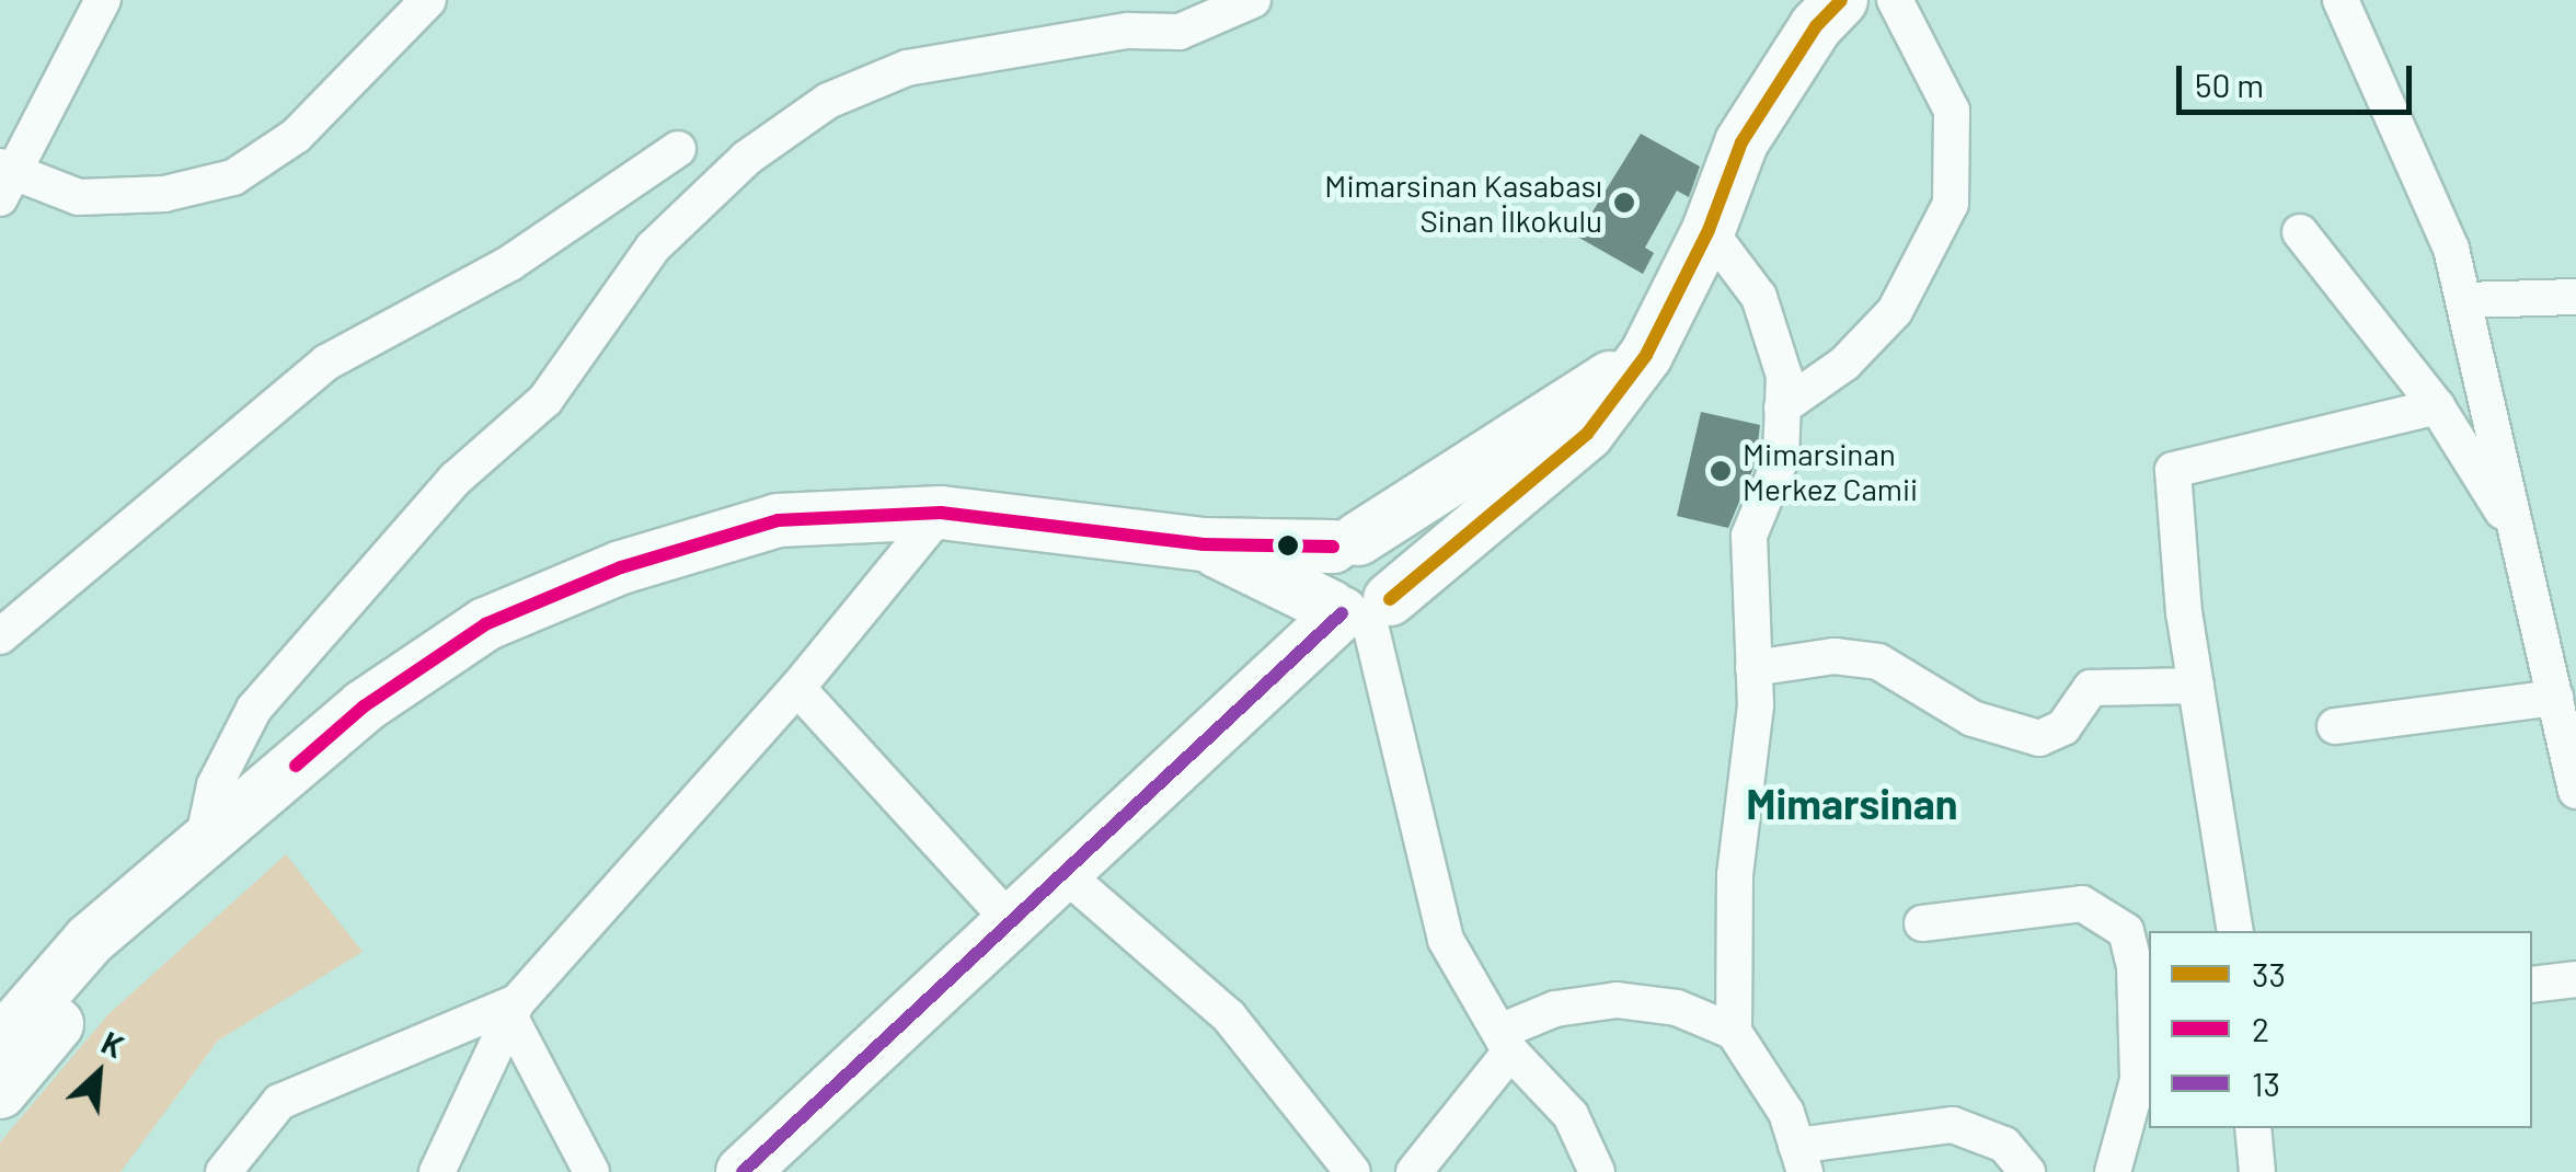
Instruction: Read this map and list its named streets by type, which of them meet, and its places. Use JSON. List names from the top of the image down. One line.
{"districts":["Mimarsinan"],"places":["Mimarsinan Kasabası Sinan İlkokulu","Mimarsinan Merkez Camii"],"lines":["transit line 33","transit line 2","transit line 13"],"legend":["33","2","13"],"scale_bar":"50 m","north":"top right"}
